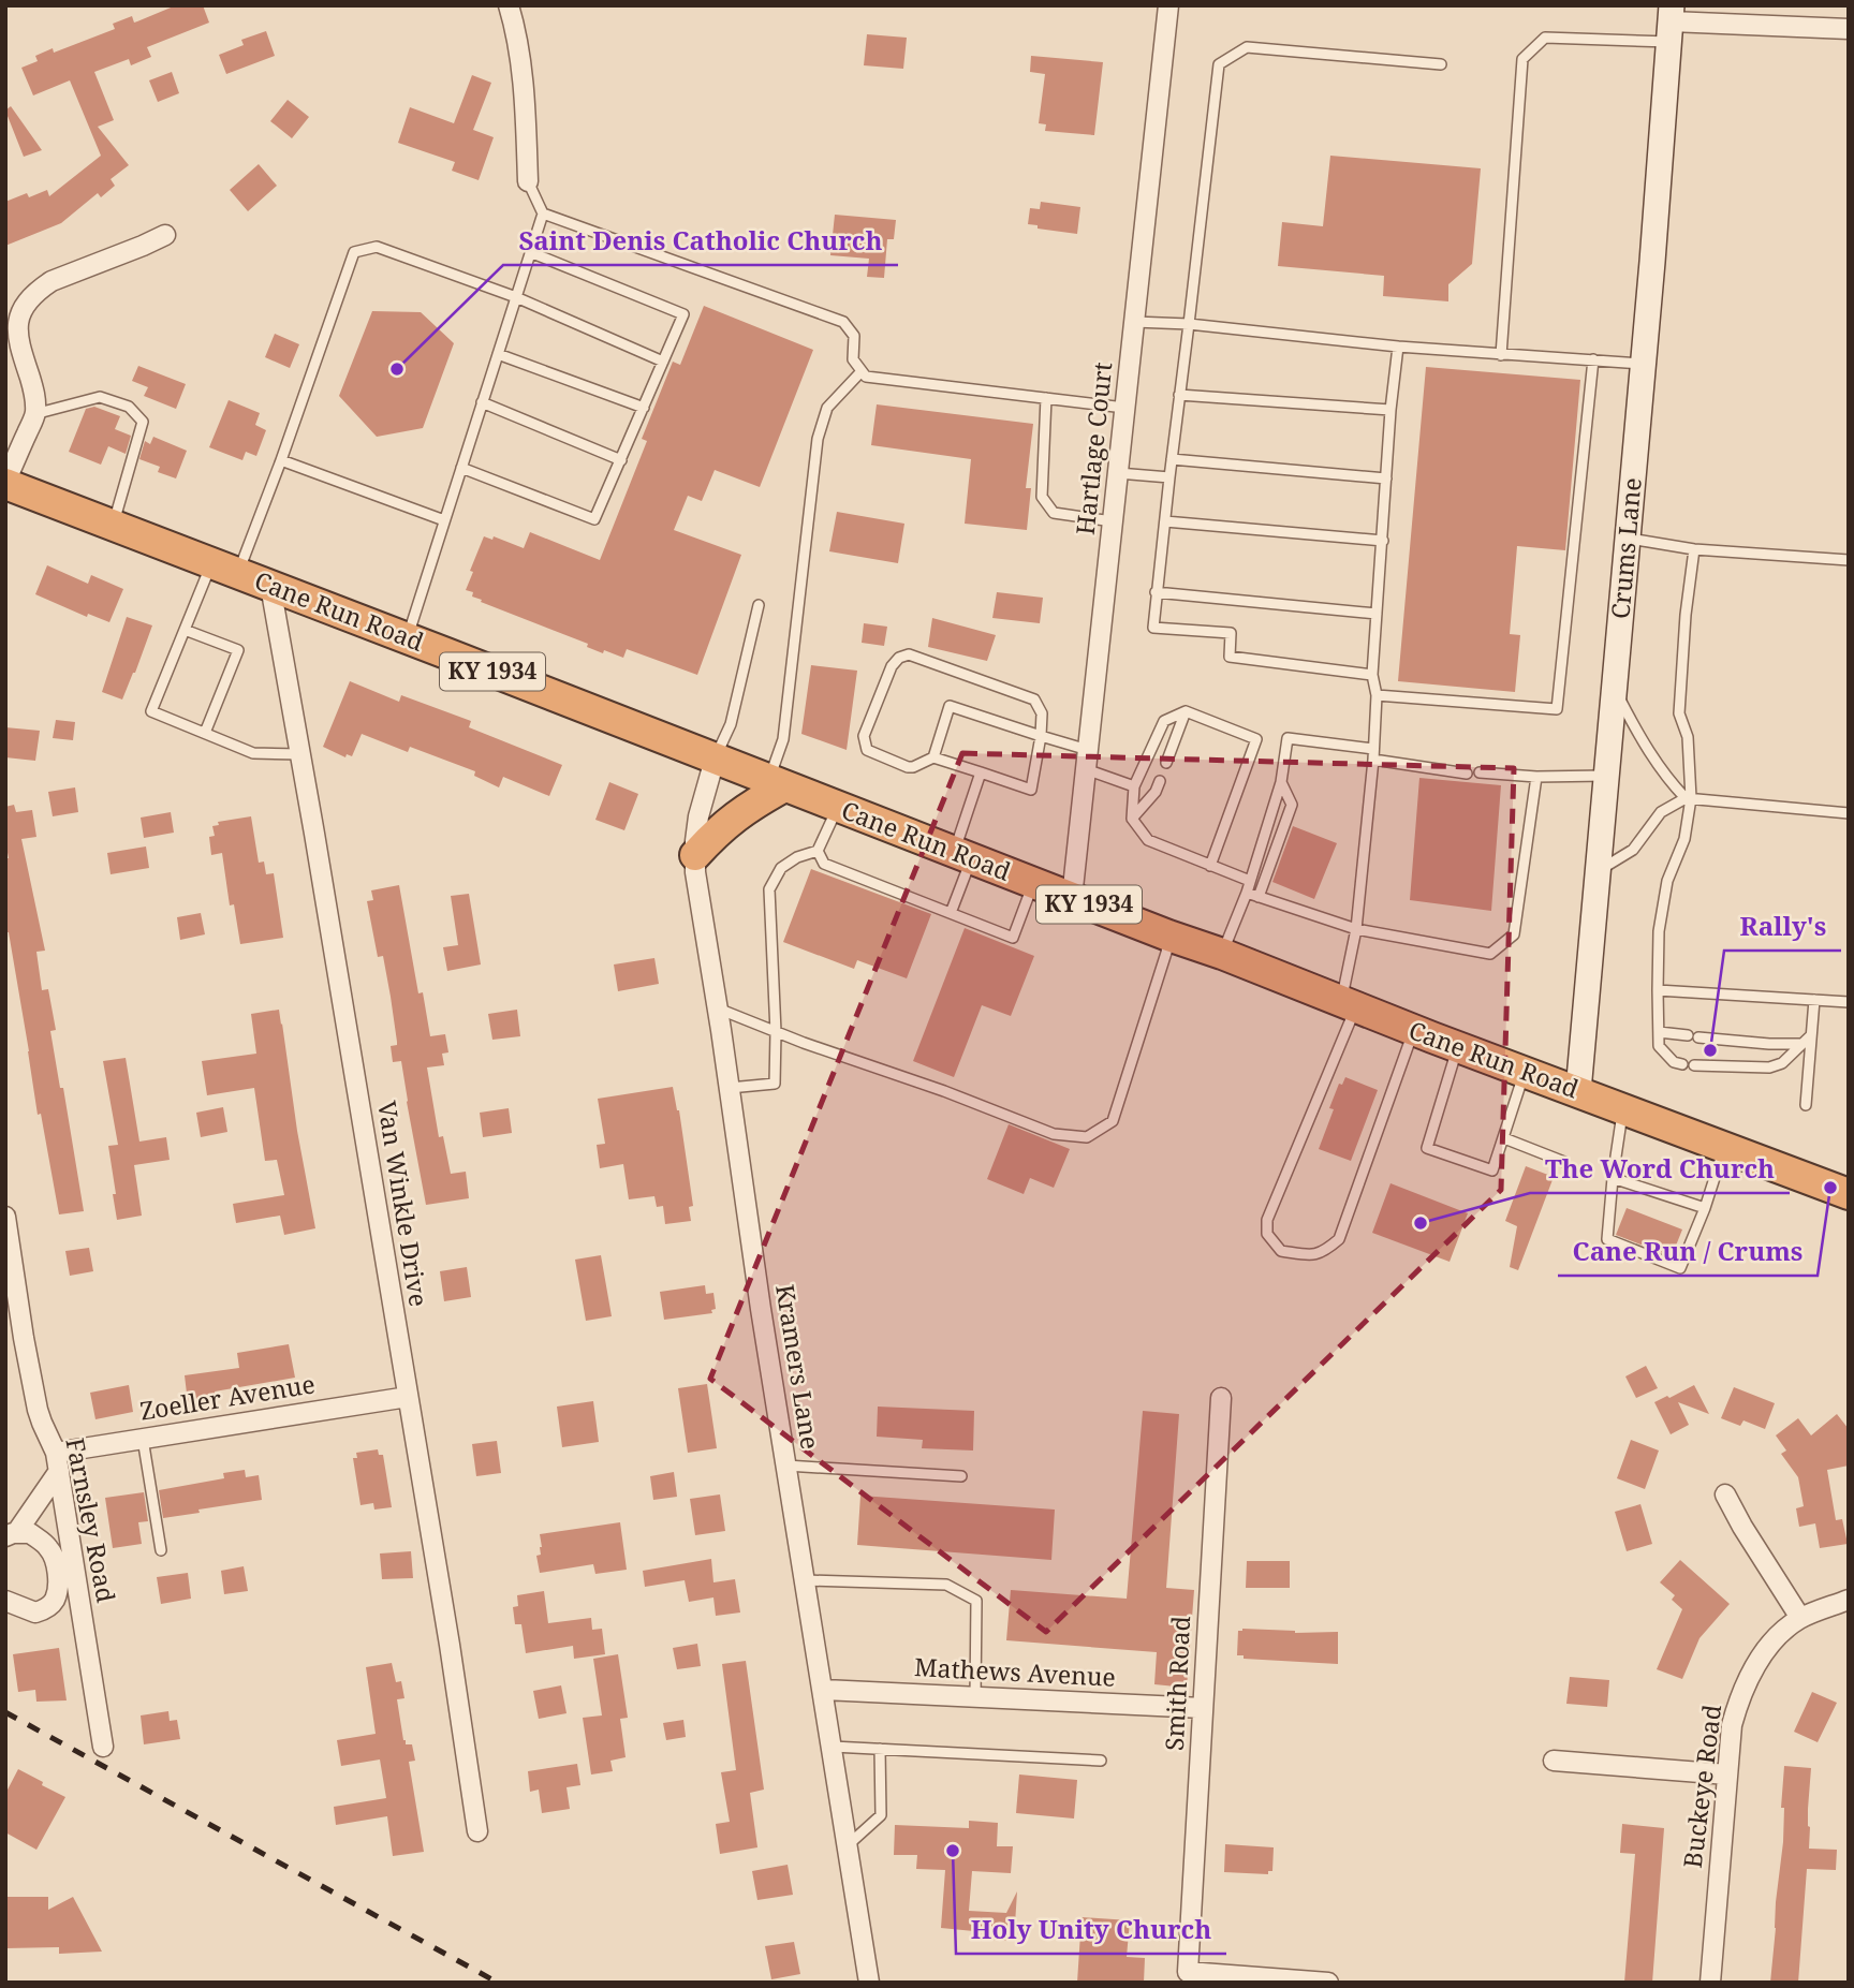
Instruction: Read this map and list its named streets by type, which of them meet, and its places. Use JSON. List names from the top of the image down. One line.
{"streets":{"highway":["Cane Run Road","KY 1934"],"main road":["Crums Lane"],"street":["Hartlage Court","Van Winkle Drive","Kramers Lane","Zoeller Avenue","Farnsley Road","Mathews Avenue","Smith Road","Buckeye Road"]},"crossings":[["Hartlage Court","Cane Run Road"],["Crums Lane","Cane Run Road"],["Cane Run Road","Van Winkle Drive"],["Cane Run Road","Kramers Lane"],["Van Winkle Drive","Zoeller Avenue"],["Kramers Lane","Mathews Avenue"],["Zoeller Avenue","Farnsley Road"],["Mathews Avenue","Smith Road"]],"places":["Saint Denis Catholic Church","Rally's","Cane Run / Crums","The Word Church","Holy Unity Church"]}
